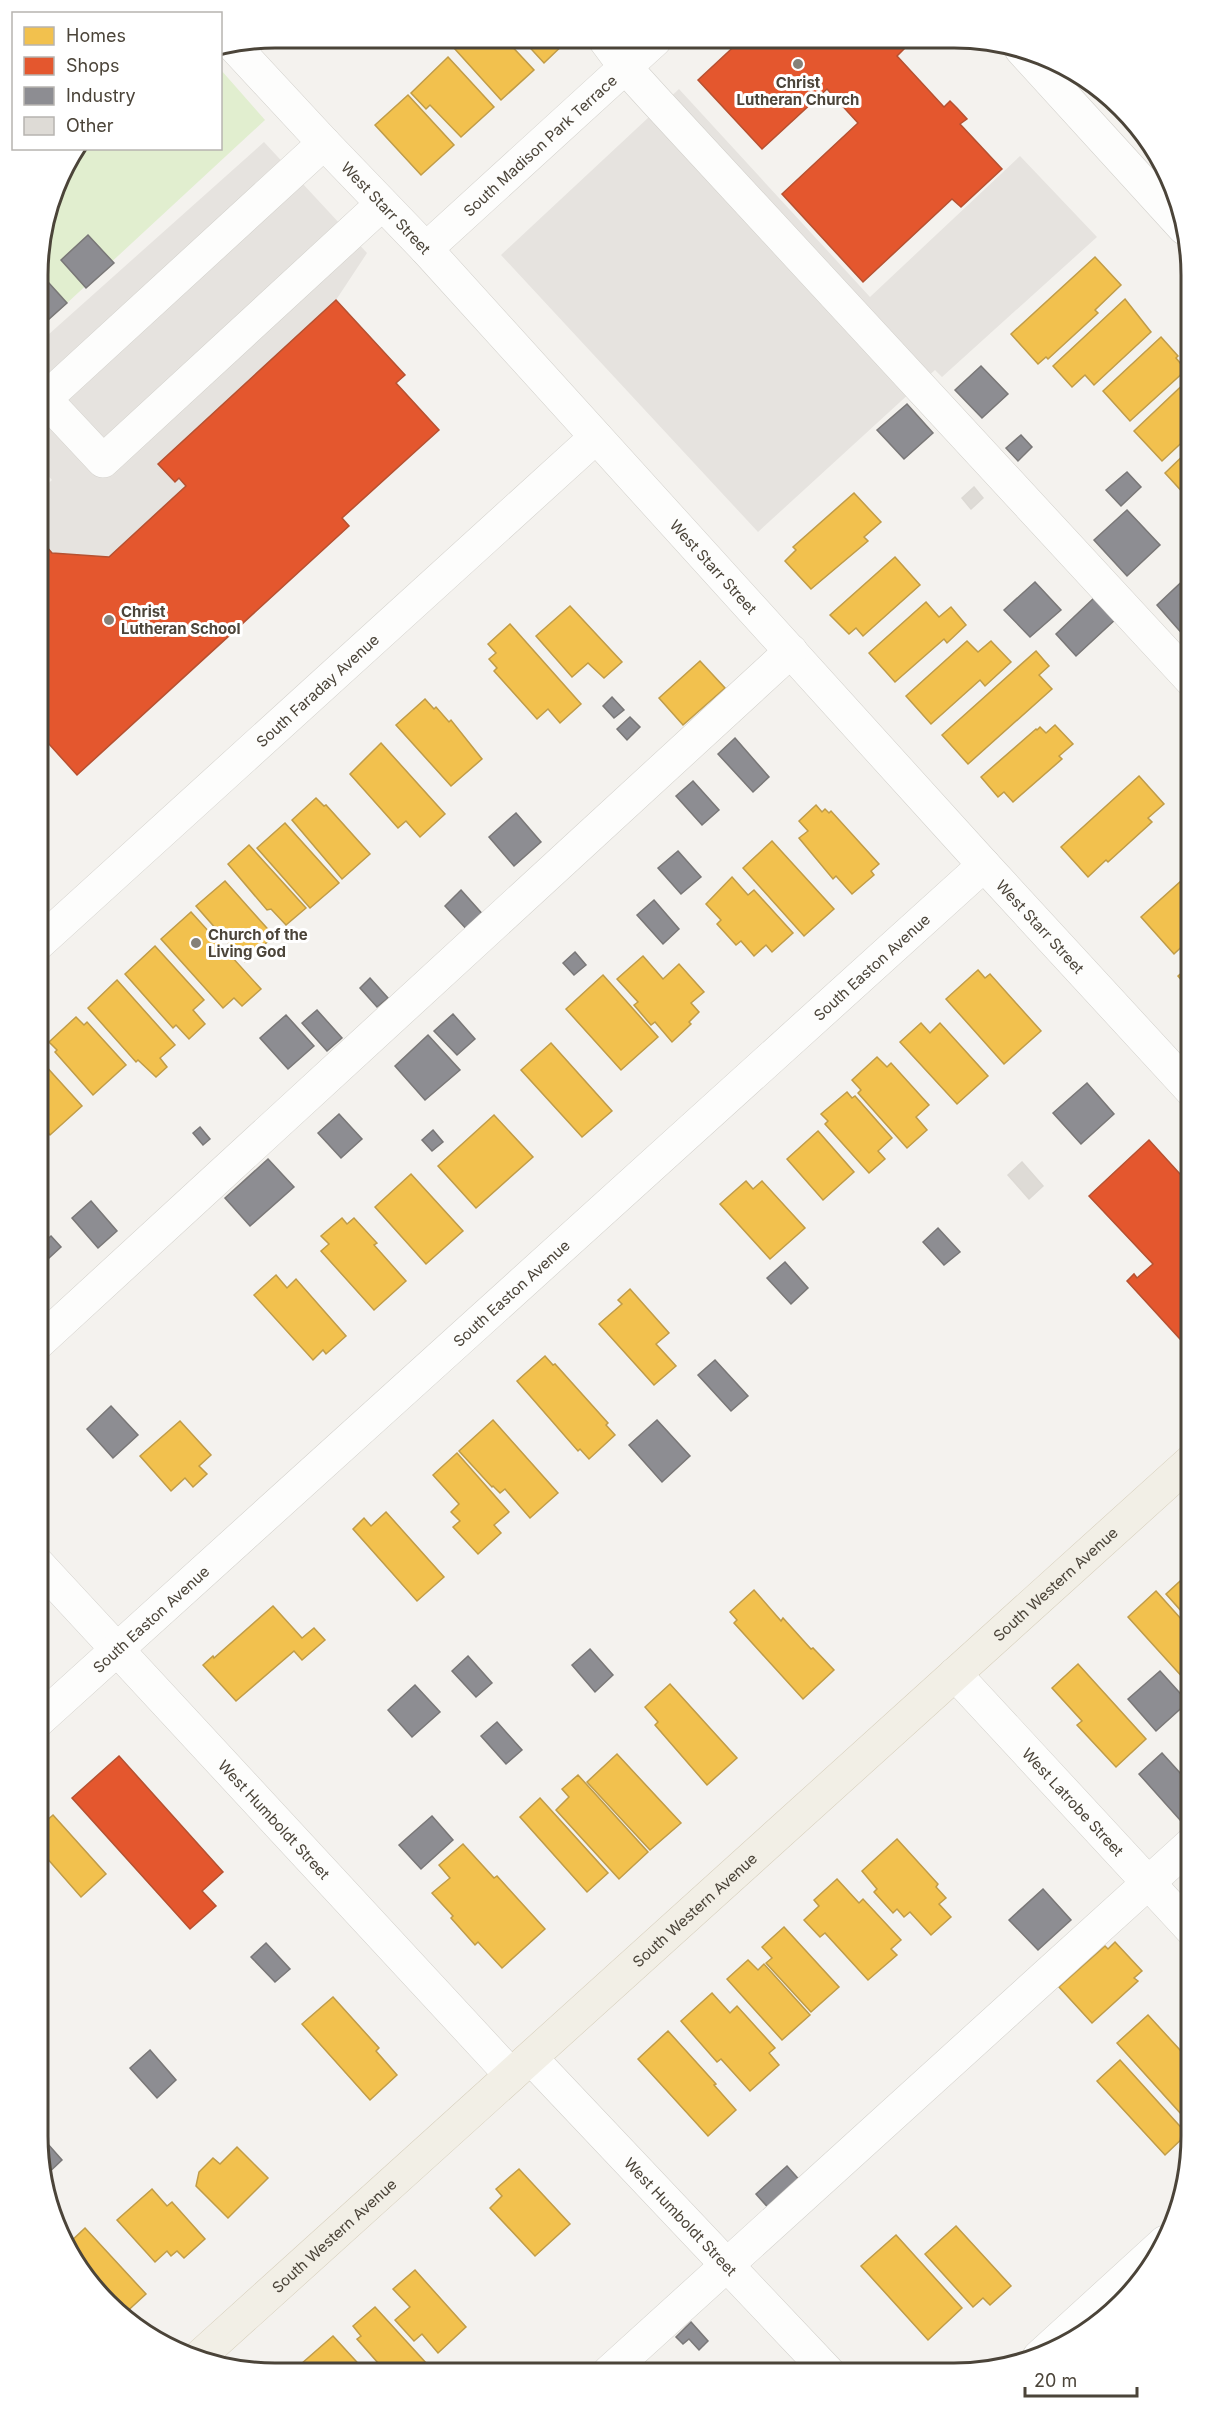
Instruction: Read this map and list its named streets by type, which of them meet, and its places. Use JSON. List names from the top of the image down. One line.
{"streets":{"main road":["South Western Avenue"],"street":["South Madison Park Terrace","West Starr Street","South Faraday Avenue","South Easton Avenue","West Latrobe Street","West Humboldt Street"]},"crossings":[["South Madison Park Terrace","West Starr Street"],["West Starr Street","South Faraday Avenue"],["West Starr Street","South Easton Avenue"],["South Easton Avenue","West Humboldt Street"],["South Western Avenue","West Latrobe Street"],["South Western Avenue","West Humboldt Street"]],"places":["Christ Lutheran Church","Christ Lutheran School","Church of the Living God"],"legend":["Homes","Shops","Industry","Other"],"scale_bar":"20 m"}
